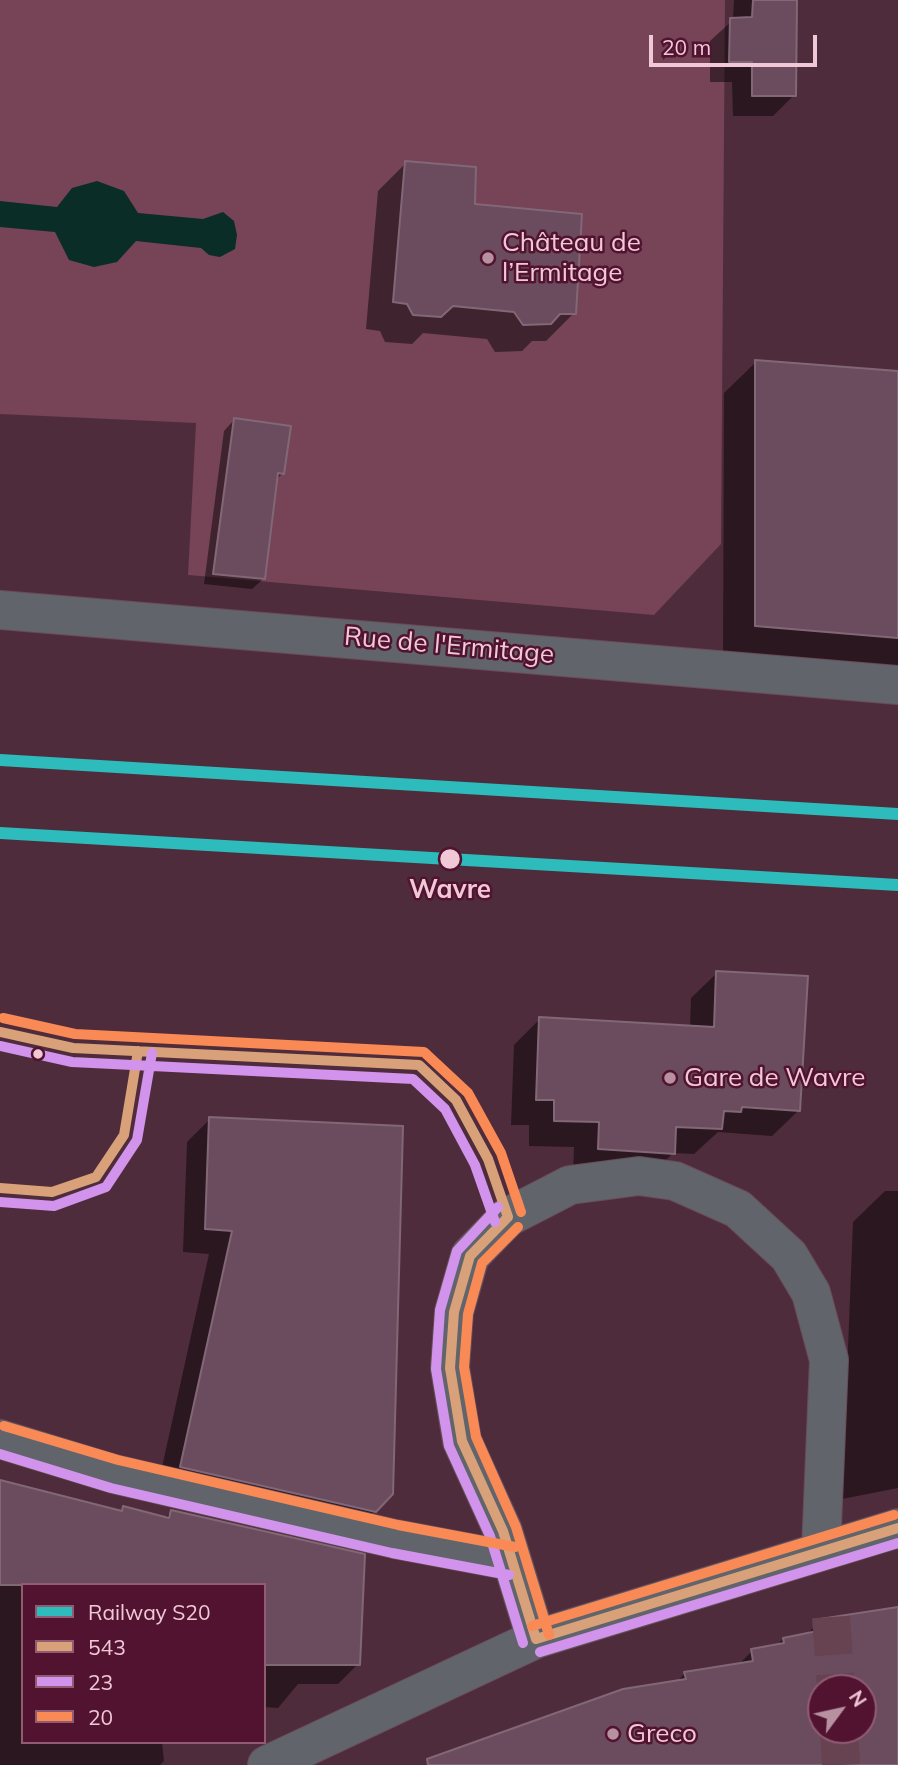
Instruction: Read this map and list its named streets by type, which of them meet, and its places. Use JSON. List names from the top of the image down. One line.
{"streets":{"street":["Rue de l'Ermitage"]},"places":["Château de l’Ermitage","Wavre","Gare de Wavre","Greco"],"lines":["rail line S20","transit line 20","transit line 543","transit line 23"],"legend":["Railway S20","543","23","20"],"scale_bar":"20 m","north":"top right"}
